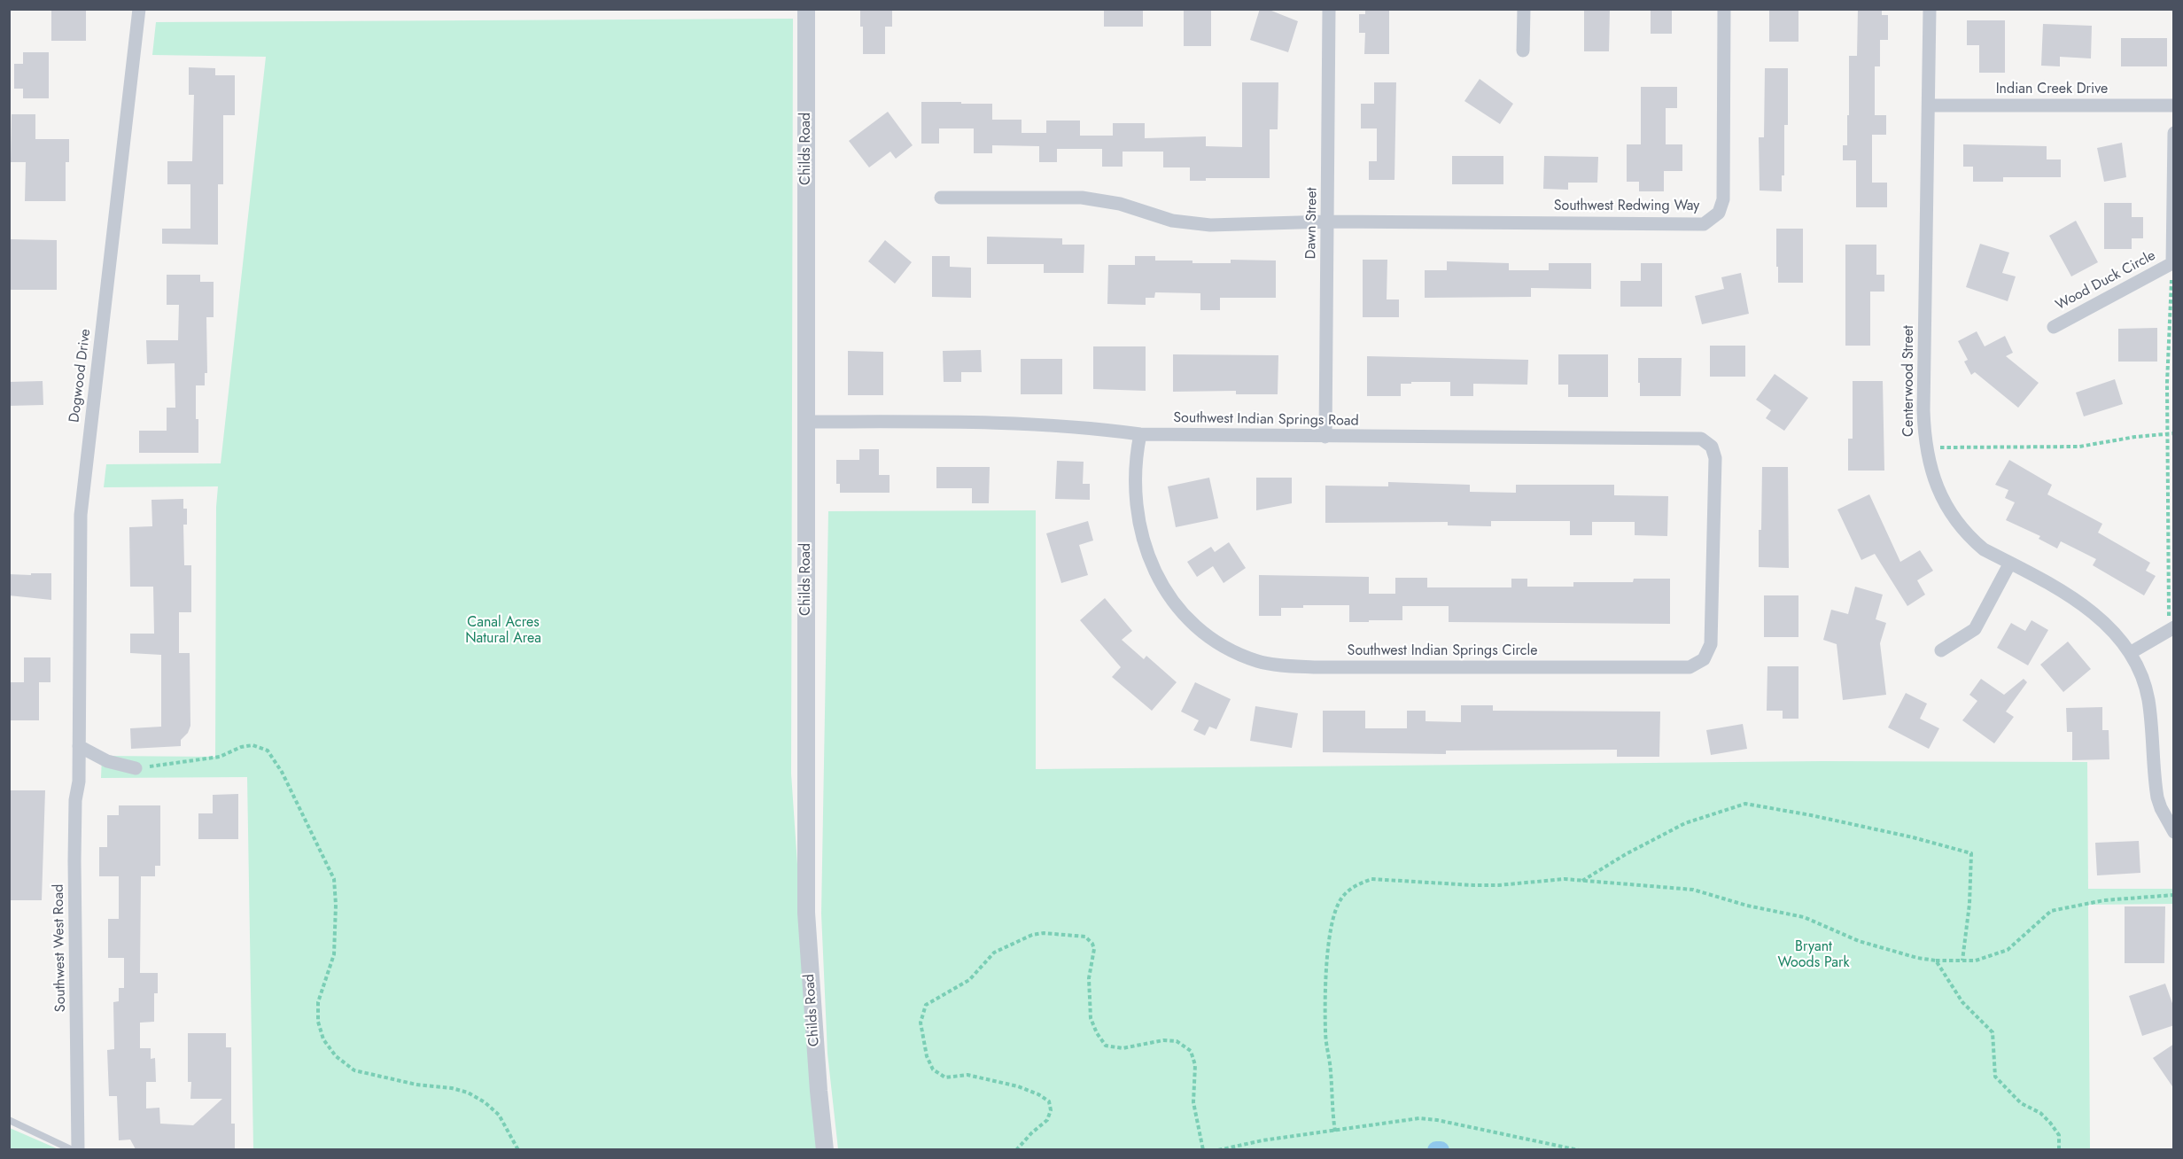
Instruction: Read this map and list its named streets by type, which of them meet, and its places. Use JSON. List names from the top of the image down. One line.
{"streets":{"street":["Indian Creek Drive","Childs Road","Southwest Redwing Way","Dawn Street","Wood Duck Circle","Dogwood Drive","Centerwood Street","Southwest Indian Springs Road","Southwest Indian Springs Circle","Southwest West Road"]},"crossings":[["Indian Creek Drive","Centerwood Street"],["Childs Road","Southwest Indian Springs Road"],["Southwest Redwing Way","Dawn Street"],["Dawn Street","Southwest Indian Springs Road"],["Dogwood Drive","Southwest West Road"],["Southwest Indian Springs Road","Southwest Indian Springs Circle"]],"parks":["Canal Acres Natural Area","Bryant Woods Park"]}
